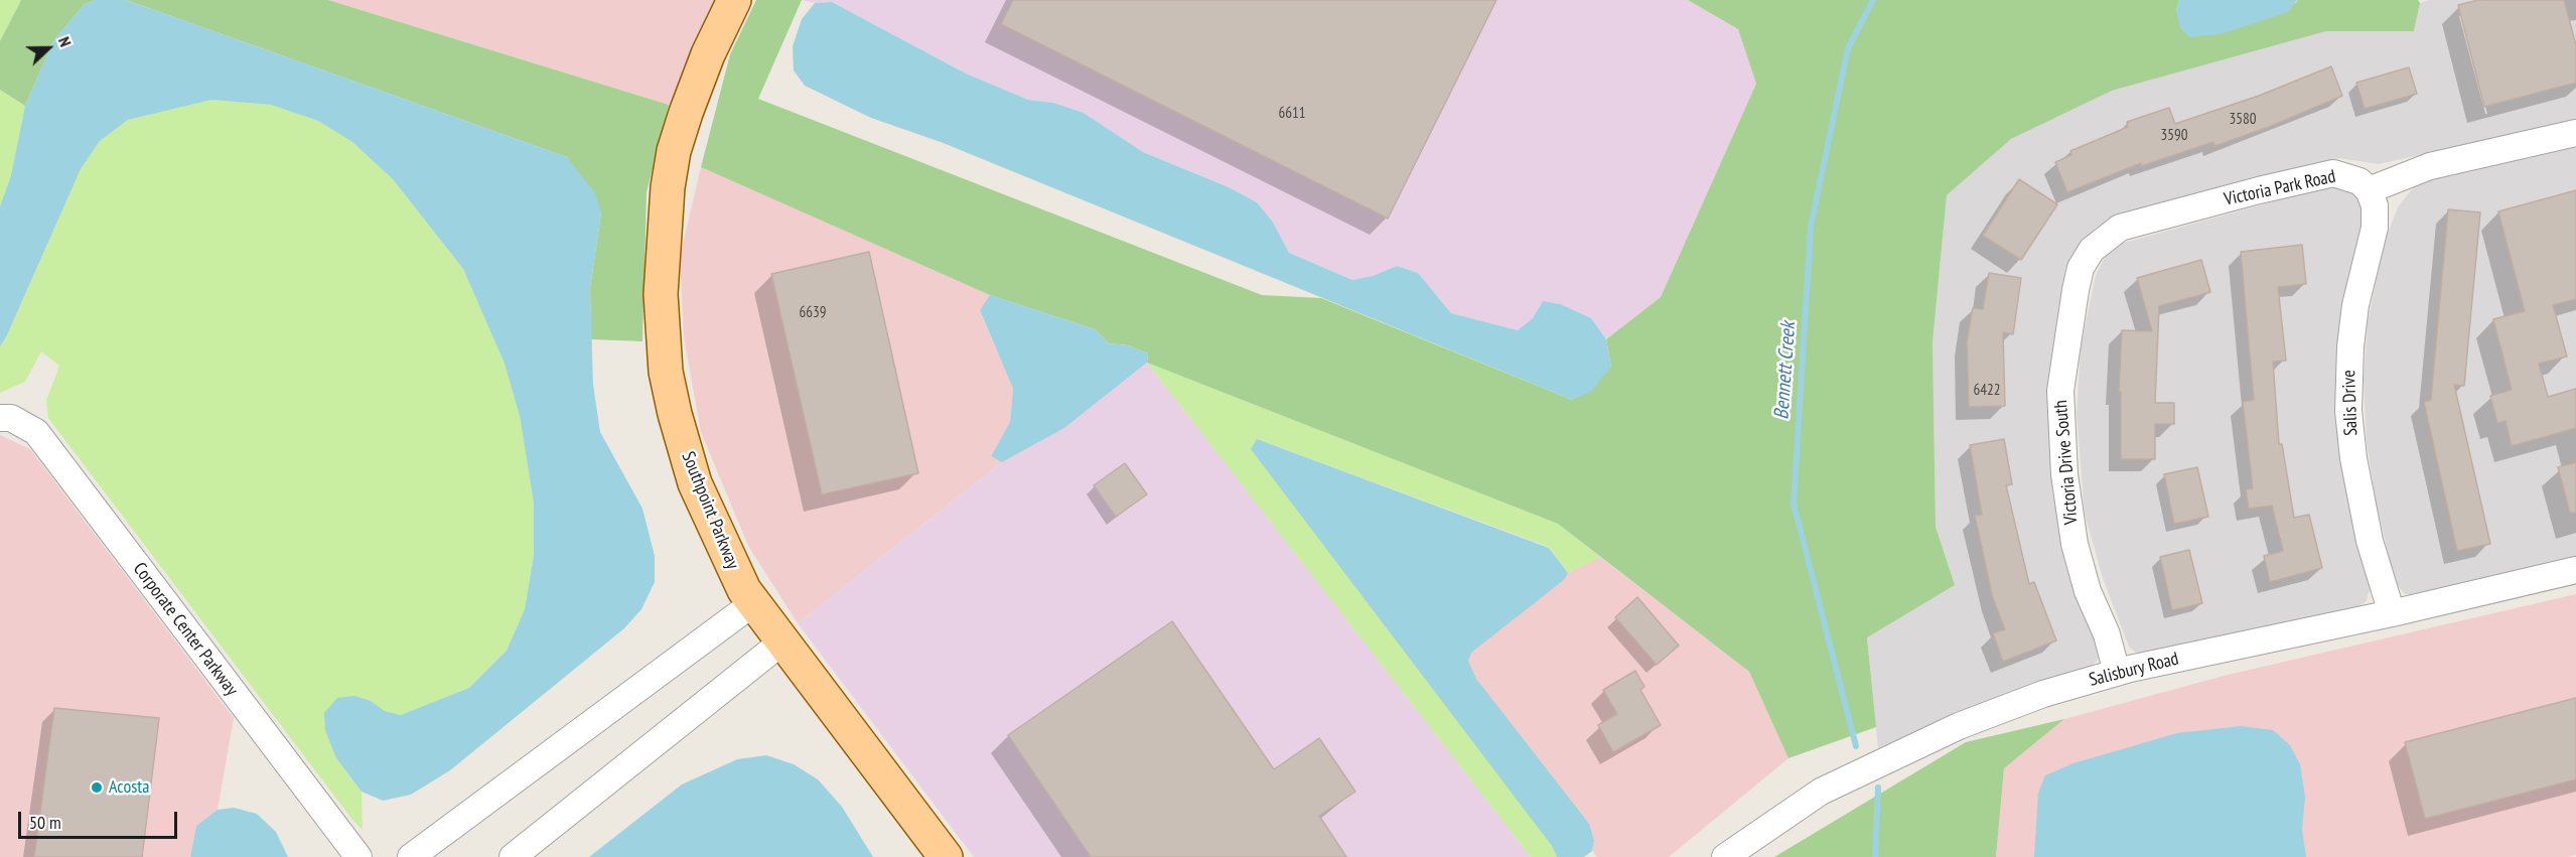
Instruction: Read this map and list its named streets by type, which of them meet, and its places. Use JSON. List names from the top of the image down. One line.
{"streets":{"main road":["Southpoint Parkway"],"street":["Victoria Park Road","Salis Drive","Victoria Drive South","Corporate Center Parkway","Salisbury Road"]},"crossings":[["Victoria Park Road","Salis Drive"],["Victoria Park Road","Victoria Drive South"],["Salis Drive","Salisbury Road"],["Victoria Drive South","Salisbury Road"]],"water":["Bennett Creek"],"places":["Acosta"],"house_numbers":["6611","3580","3590","6639","6422"],"scale_bar":"50 m","north":"right"}
